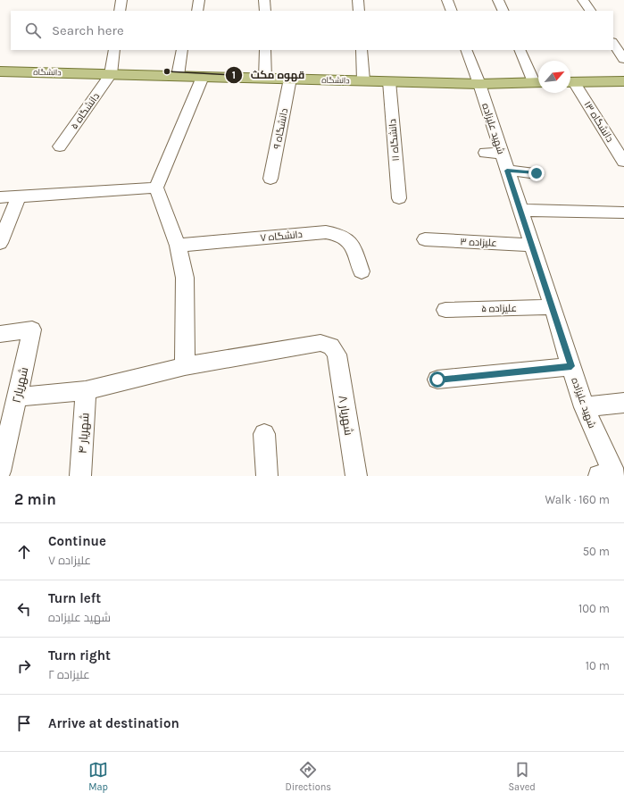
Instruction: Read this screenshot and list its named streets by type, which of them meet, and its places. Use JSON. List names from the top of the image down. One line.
{"streets":{"main road":["دانشگاه"],"street":["دانشگاه ۵","دانشگاه ۱۳","دانشگاه ۹","شهید علیزاده","دانشگاه ۱۱","دانشگاه ۷","علیزاده ۳","علیزاده ۵","شهریار۲","شهریار ۸","شهریار ۴"]},"crossings":[["دانشگاه","دانشگاه ۵"],["دانشگاه","دانشگاه ۹"],["دانشگاه","شهید علیزاده"],["دانشگاه","دانشگاه ۱۱"],["شهید علیزاده","علیزاده ۳"],["شهید علیزاده","علیزاده ۵"]],"places":["قهوه مکث"],"north":"top right","page":{"search":"Search here","heading":["2 min","Walk · 160 m"],"list":[["Continue","علیزاده ۷","50 m"],["Turn left","شهید علیزاده","100 m"],["Turn right","علیزاده ۲","10 m"],"Arrive at destination"],"nav":["Map","Directions","Saved"]}}
